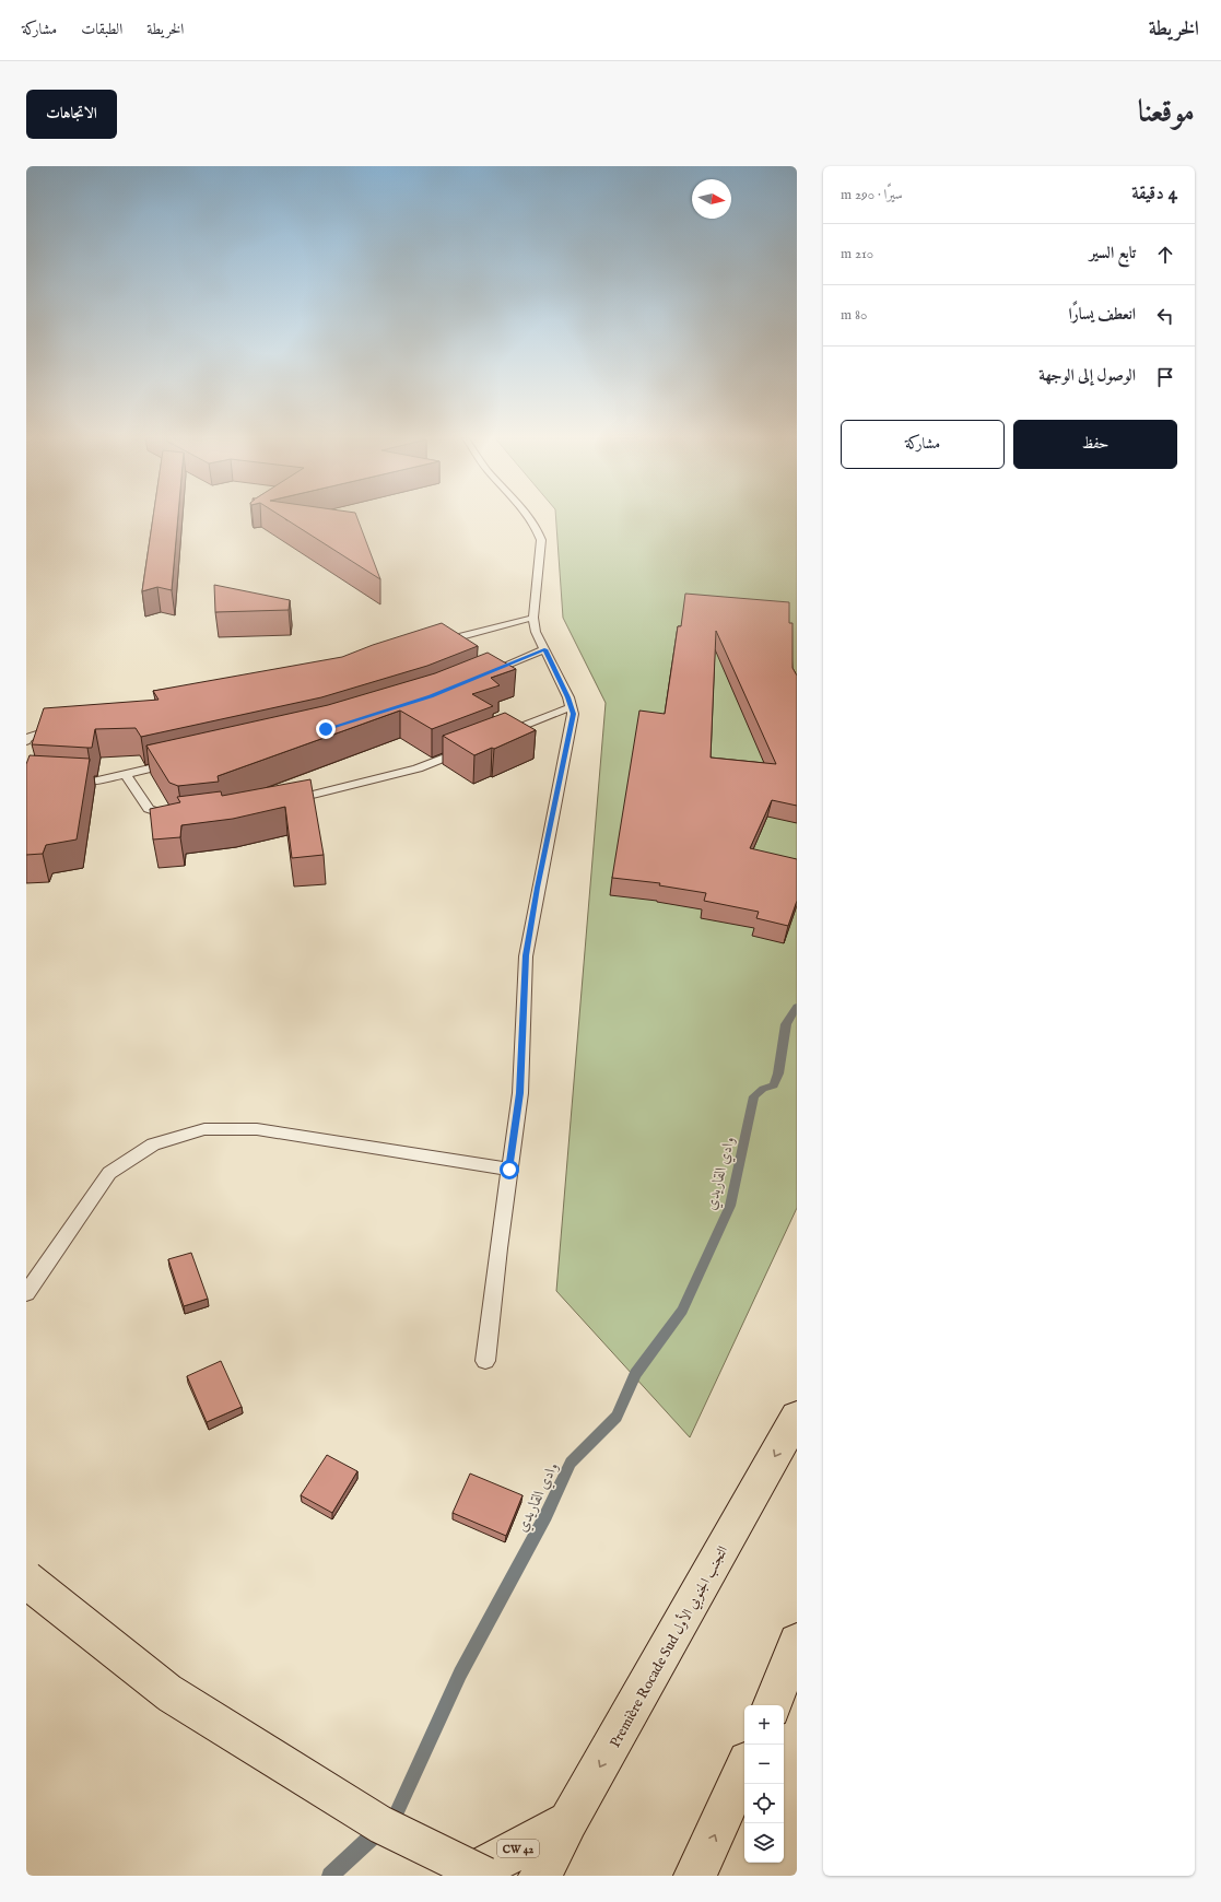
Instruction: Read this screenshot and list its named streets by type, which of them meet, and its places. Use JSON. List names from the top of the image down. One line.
{"streets":{"highway":["Première Rocade Sud التجنب الجنوبي الأول","CW 42"]},"crossings":[["Première Rocade Sud التجنب الجنوبي الأول","CW 42"]],"water":["وادي القاريدي"],"north":"right","page":{"header":"الخريطة","nav":["الخريطة","الطبقات","مشاركة"],"title":"موقعنا","buttons":["الاتجاهات",["حفظ","مشاركة"]],"heading":["4 دقيقة","سيرًا · 290 m"],"list":[["تابع السير","210 m"],["انعطف يسارًا","80 m"],"الوصول إلى الوجهة"],"map_buttons":["+","−"]}}
